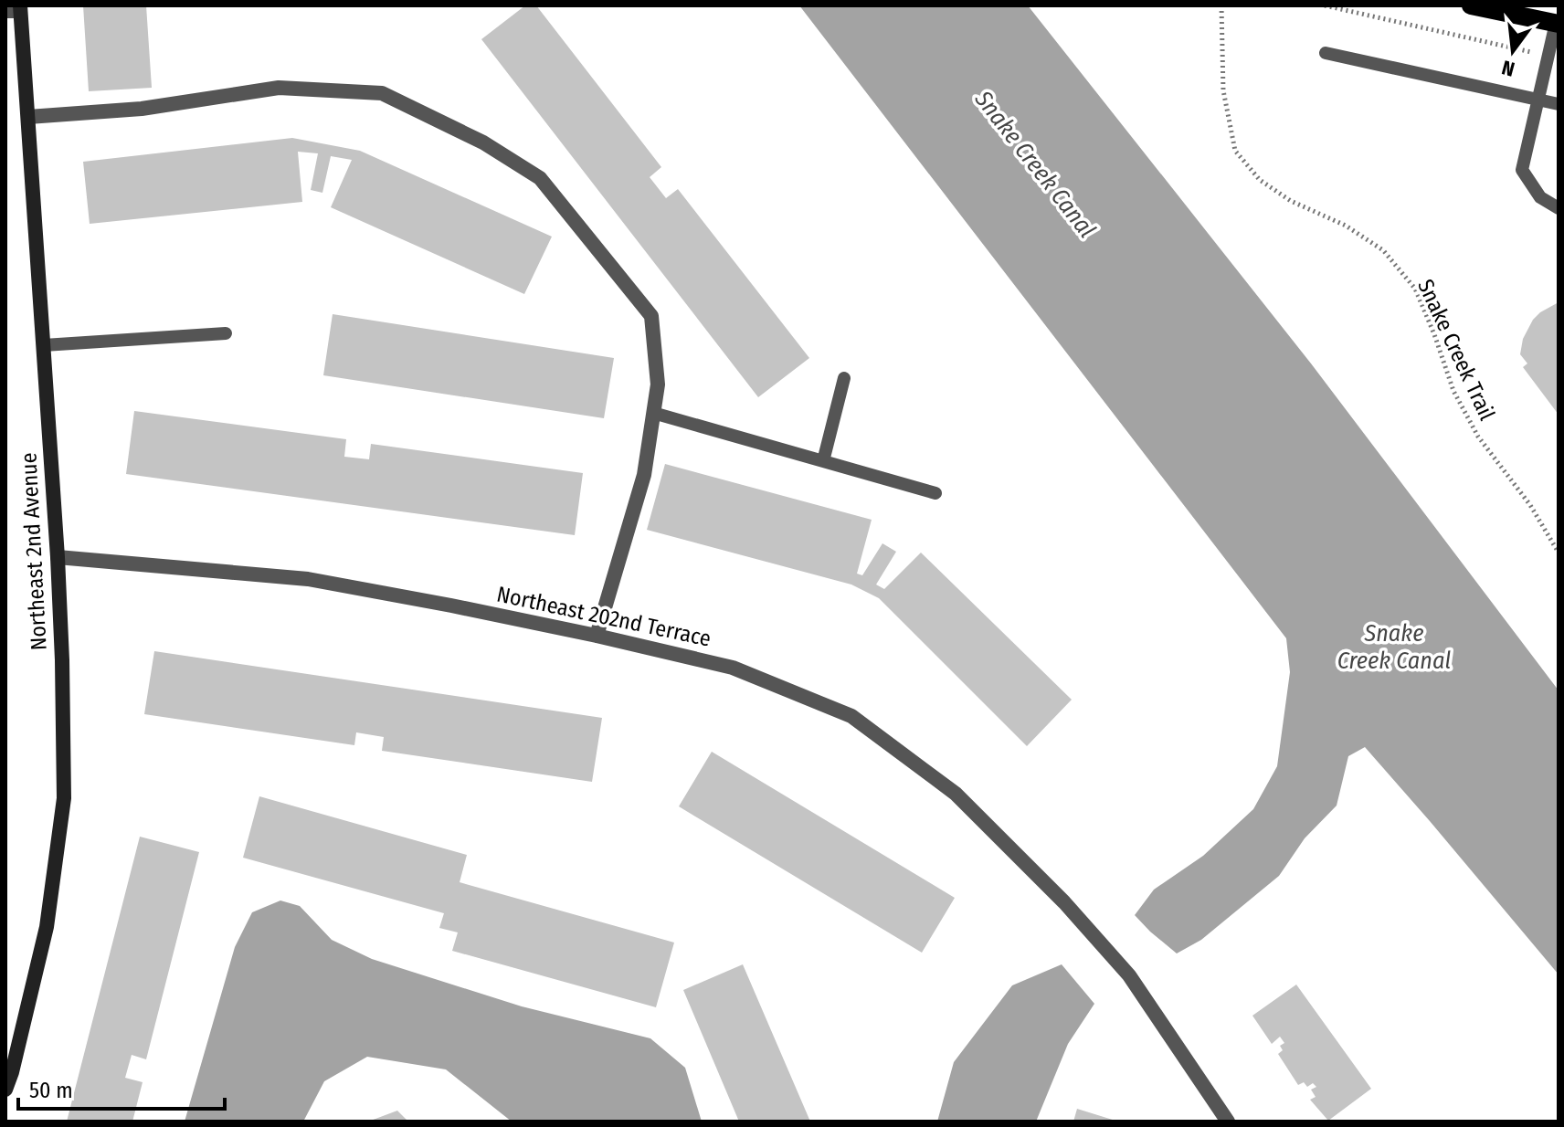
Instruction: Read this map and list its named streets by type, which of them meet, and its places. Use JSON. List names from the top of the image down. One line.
{"streets":{"street":["Northeast 2nd Avenue","Northeast 202nd Terrace"],"path":["Snake Creek Trail"]},"crossings":[["Northeast 2nd Avenue","Northeast 202nd Terrace"]],"water":["Snake Creek Canal"],"scale_bar":"50 m","north":"bottom"}
